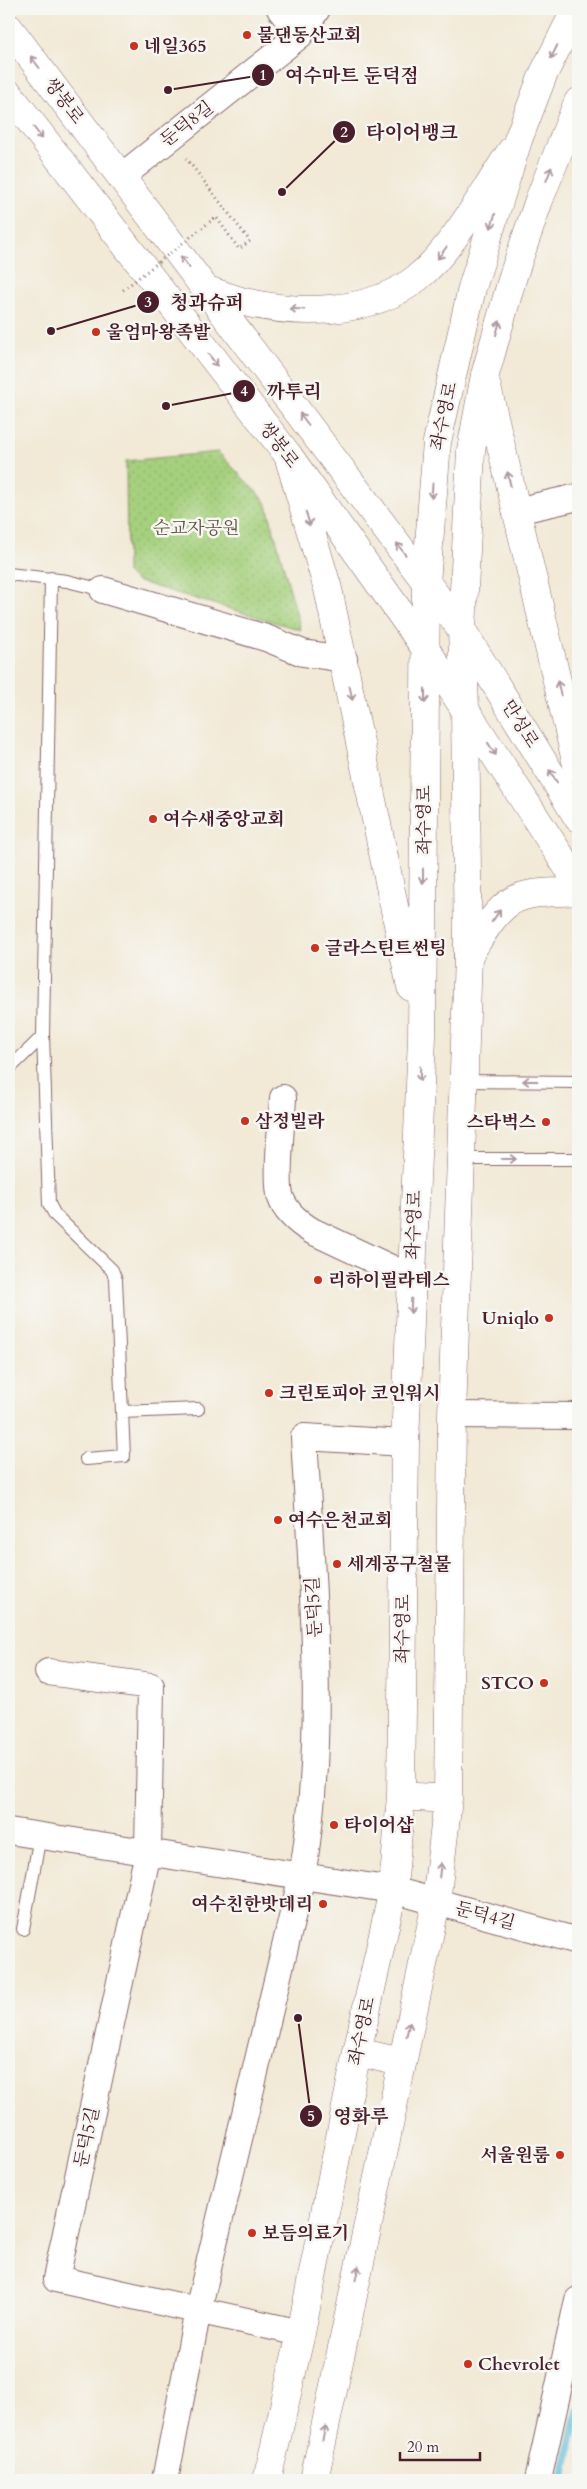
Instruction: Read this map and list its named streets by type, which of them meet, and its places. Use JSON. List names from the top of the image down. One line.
{"streets":{"main road":["쌍봉로","좌수영로","만성로"],"street":["둔덕8길","둔덕5길","둔덕4길"]},"crossings":[["쌍봉로","둔덕8길"],["쌍봉로","좌수영로"],["쌍봉로","만성로"],["좌수영로","만성로"],["좌수영로","둔덕5길"],["좌수영로","둔덕4길"]],"parks":["순교자공원"],"places":["물댄동산교회","네일365","여수마트 둔덕점","타이어뱅크","청과슈퍼","울엄마왕족발","까투리","여수새중앙교회","글라스틴트썬팅","삼정빌라","스타벅스","리하이필라테스","Uniqlo","크린토피아 코인워시","여수은천교회","세계공구철물","STCO","타이어샵","여수친한밧데리","영화루","서울원룸","보듬의료기","Chevrolet"],"scale_bar":"20 m"}
